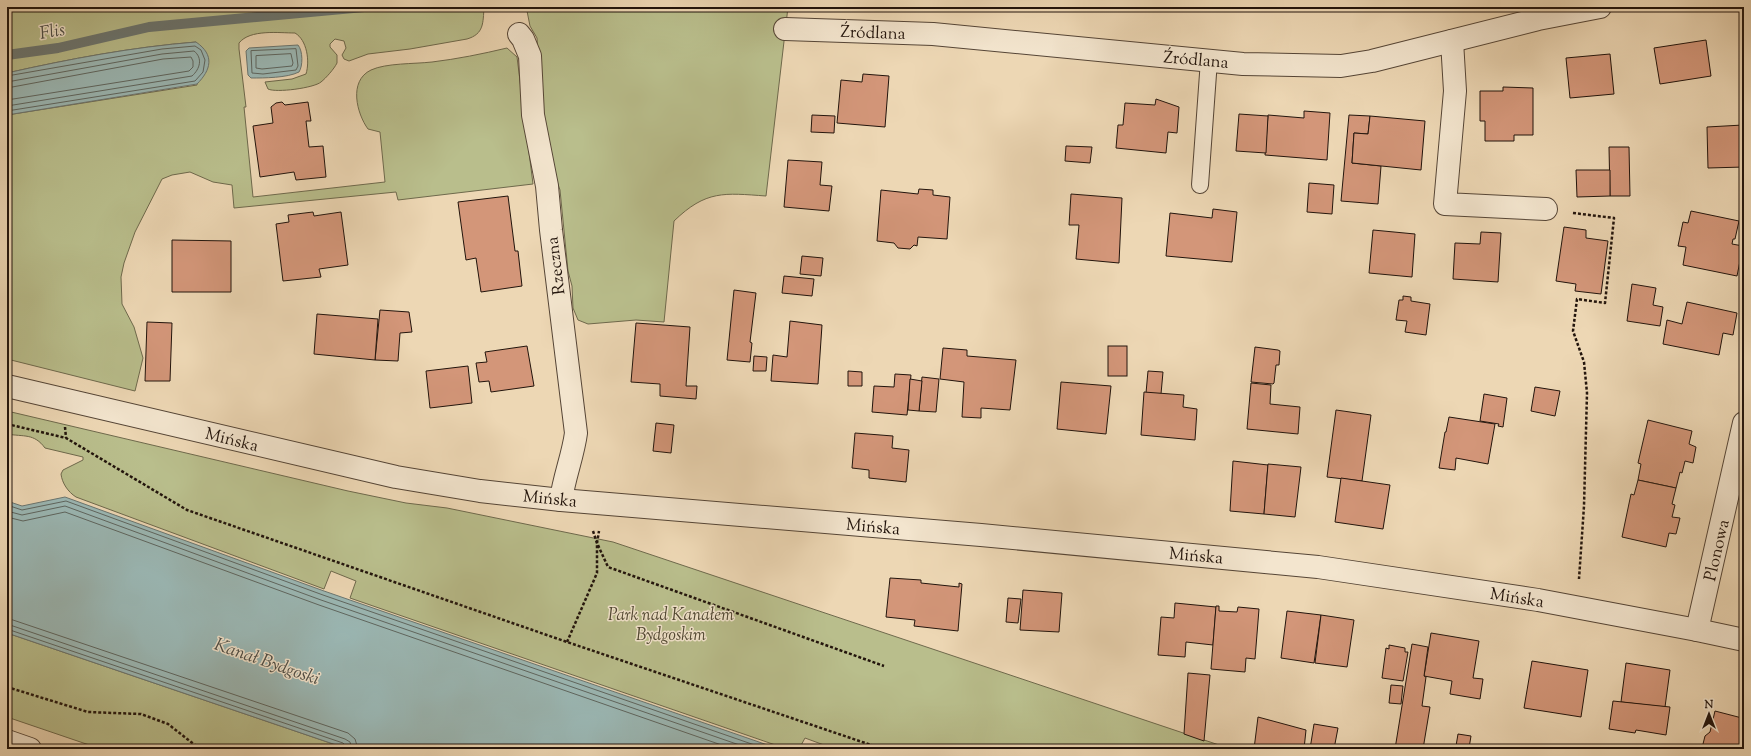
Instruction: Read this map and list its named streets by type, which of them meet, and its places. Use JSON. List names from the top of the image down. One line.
{"streets":{"street":["Źródlana","Rzeczna","Mińska","Plonowa"]},"crossings":[["Rzeczna","Mińska"],["Mińska","Plonowa"]],"water":["Flis","Kanał Bydgoski"],"parks":["Park nad Kanałem Bydgoskim"],"north":"top"}
